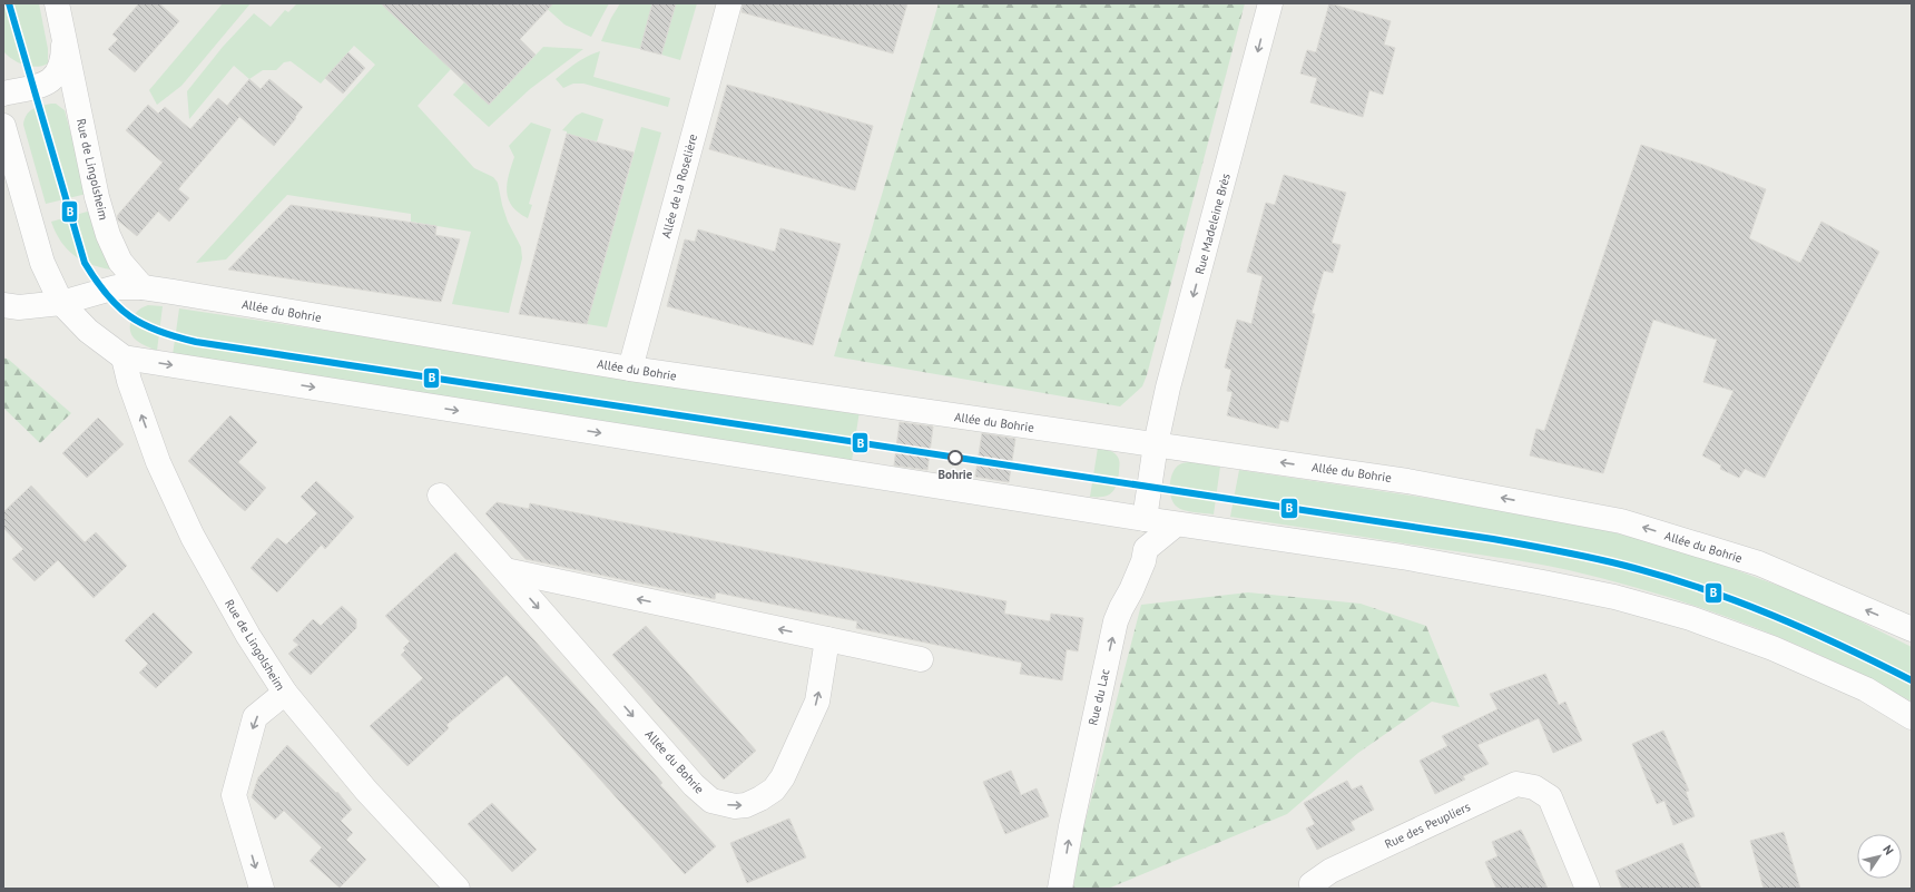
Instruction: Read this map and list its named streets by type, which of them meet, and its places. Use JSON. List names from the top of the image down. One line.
{"streets":{"main road":["Rue de Lingolsheim","Allée de la Roselière","Rue Madeleine Brès","Allée du Bohrie","Rue du Lac","Rue des Peupliers"]},"crossings":[["Rue de Lingolsheim","Allée du Bohrie"],["Allée de la Roselière","Allée du Bohrie"],["Rue Madeleine Brès","Allée du Bohrie"]],"one_way":["Rue de Lingolsheim","Rue Madeleine Brès","Rue du Lac"],"places":["Bohrie"],"lines":["transit line B"],"north":"top right"}
